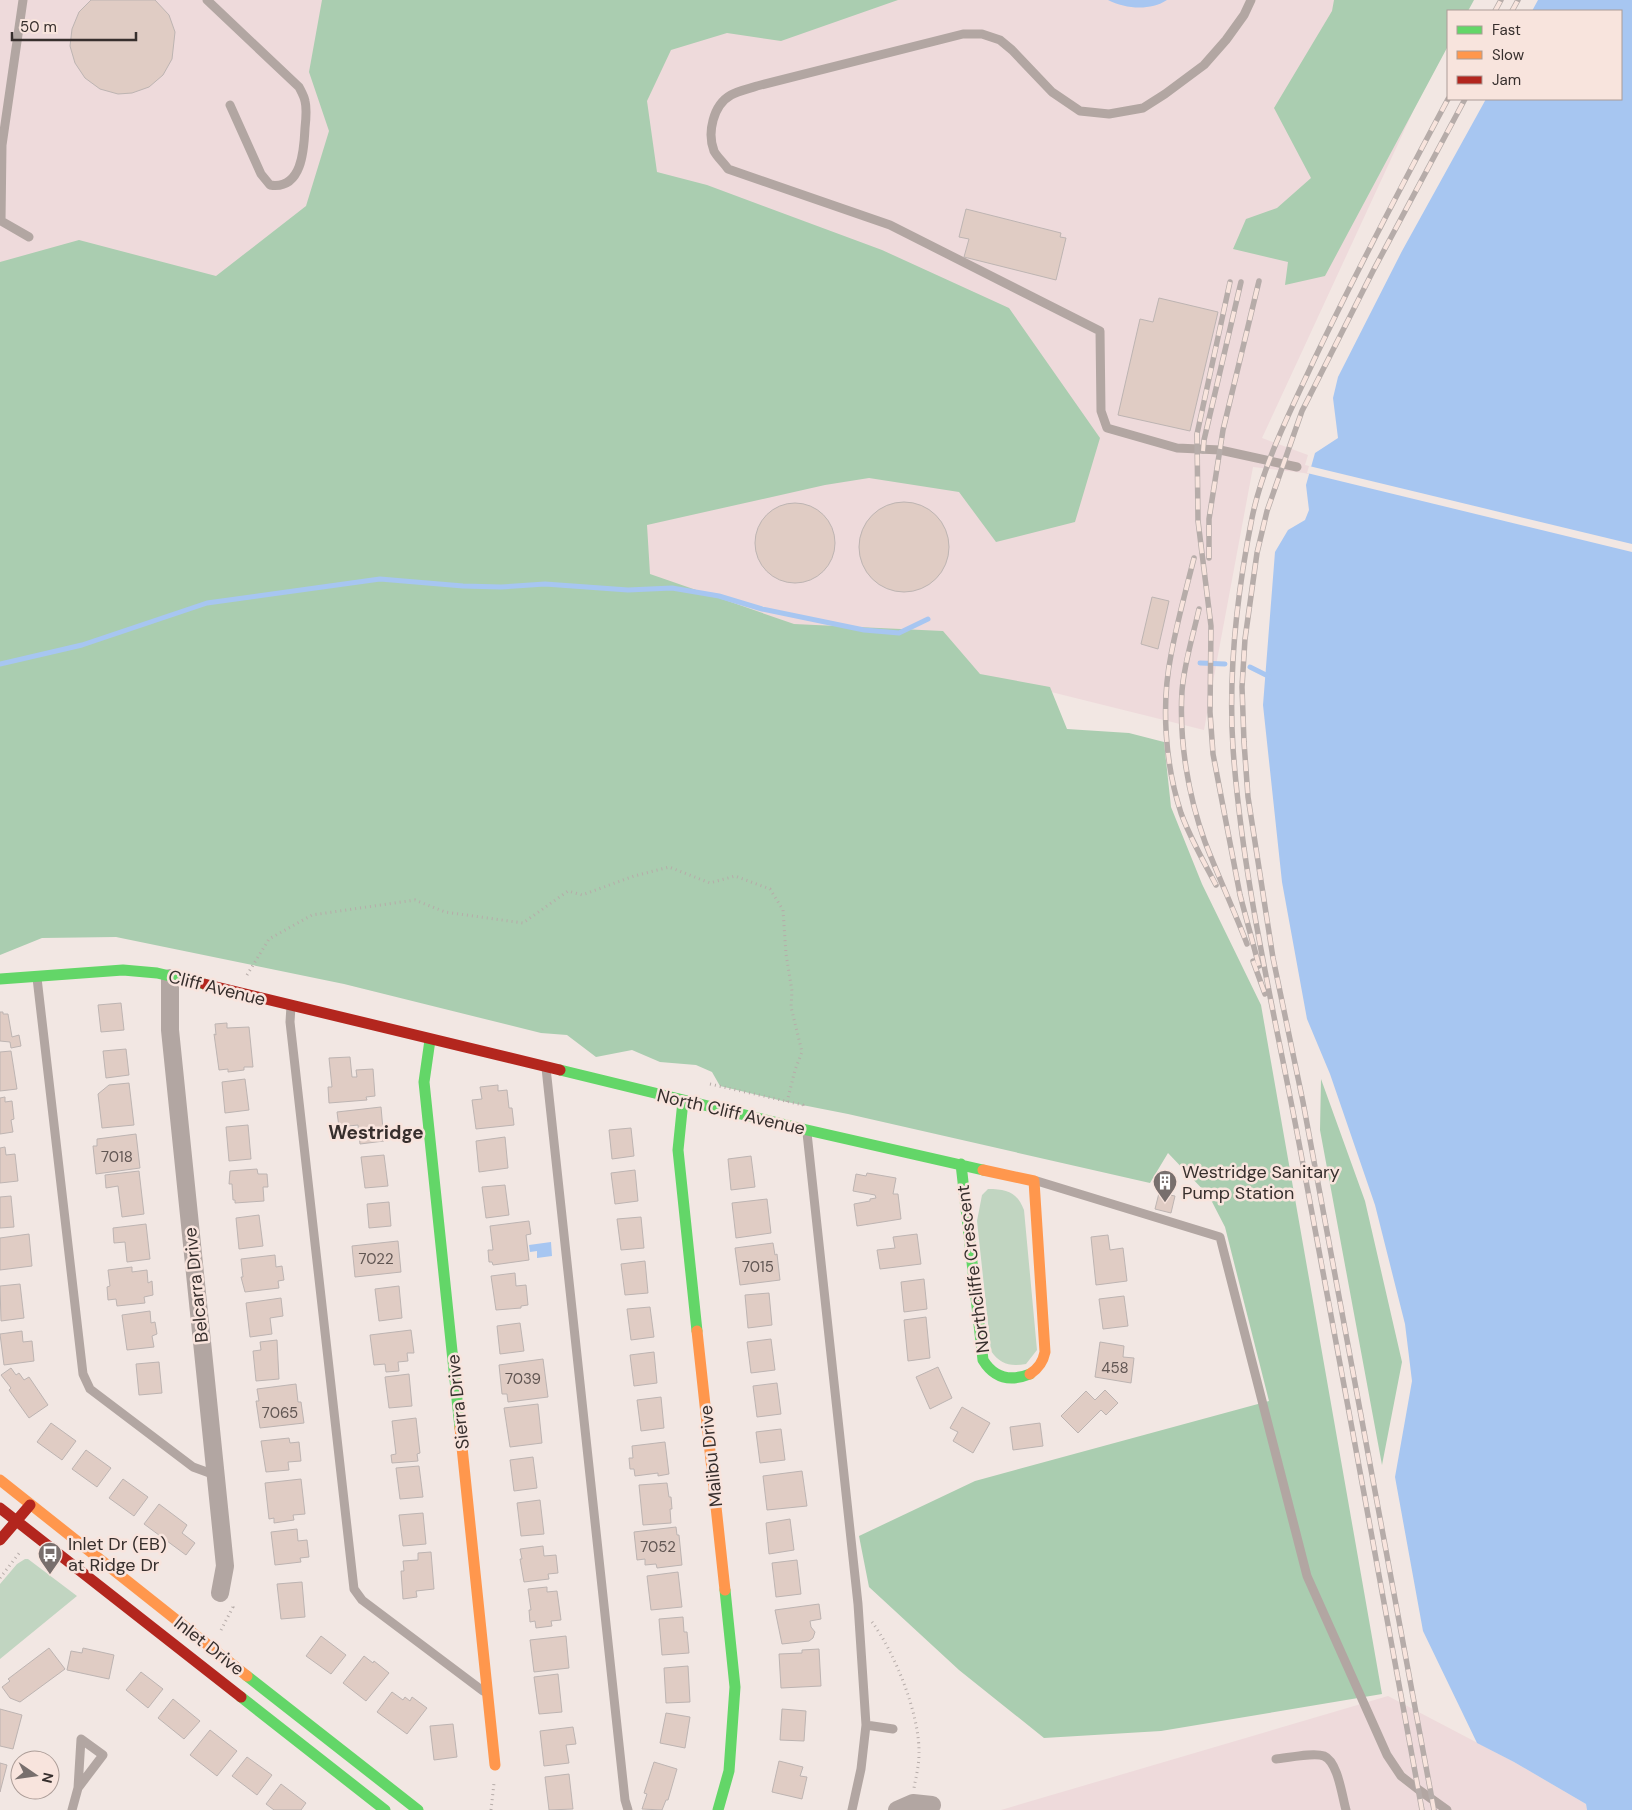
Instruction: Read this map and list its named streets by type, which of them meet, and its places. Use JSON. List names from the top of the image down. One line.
{"streets":{"street":["Cliff Avenue","North Cliff Avenue","Northcliffe Crescent","Belcarra Drive","Sierra Drive","Malibu Drive","Inlet Drive"]},"crossings":[["Cliff Avenue","North Cliff Avenue"],["Cliff Avenue","Belcarra Drive"],["Cliff Avenue","Sierra Drive"],["North Cliff Avenue","Northcliffe Crescent"],["North Cliff Avenue","Sierra Drive"],["North Cliff Avenue","Malibu Drive"]],"districts":["Westridge"],"places":{"building":["Westridge Sanitary Pump Station"],"bus stop":["Inlet Dr (EB) at Ridge Dr"]},"house_numbers":["7018","7022","7015","458","7039","7065","7052"],"legend":["Fast","Slow","Jam"],"scale_bar":"50 m","north":"right"}
